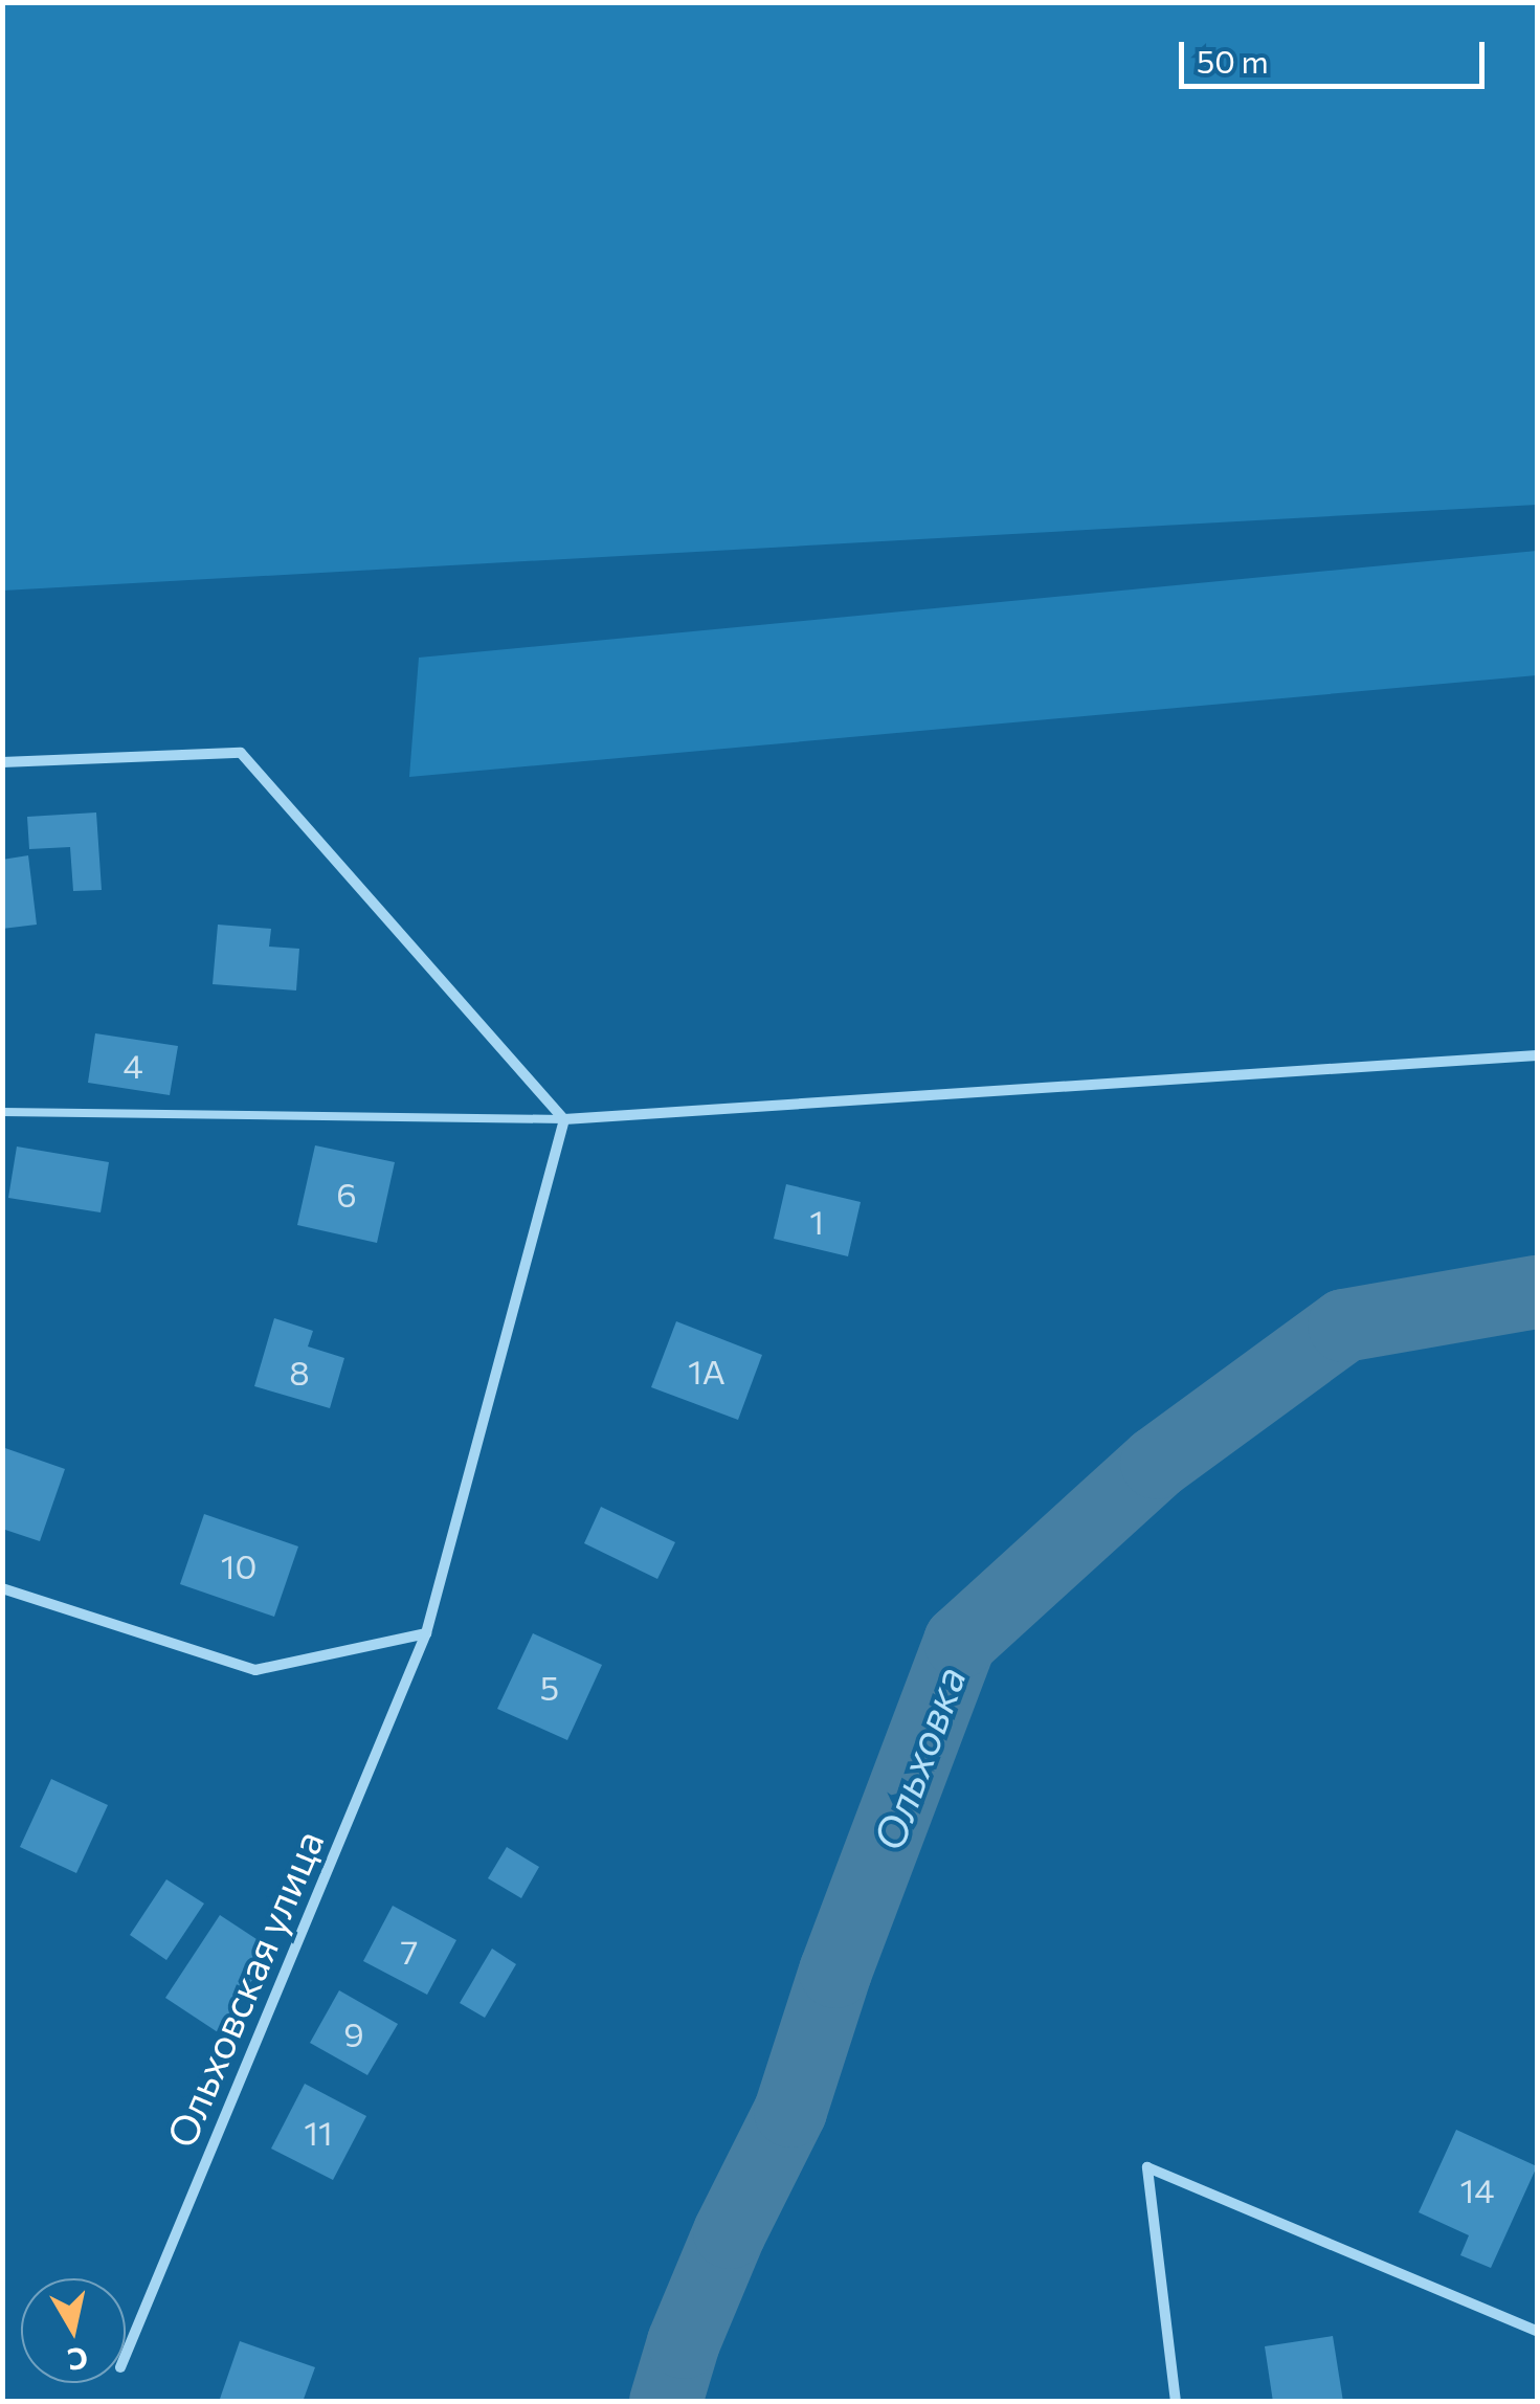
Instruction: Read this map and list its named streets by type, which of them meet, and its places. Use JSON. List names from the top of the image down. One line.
{"streets":{"street":["Ольховская улица"]},"water":["Ольховка"],"house_numbers":["4","6","1","1А","8","10","5","7","9","11","14"],"scale_bar":"50 m","north":"bottom"}
